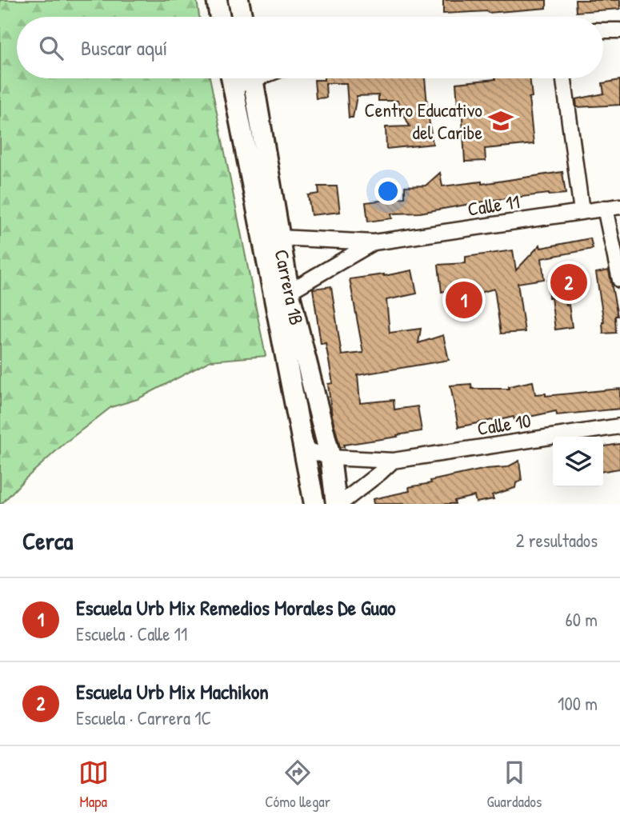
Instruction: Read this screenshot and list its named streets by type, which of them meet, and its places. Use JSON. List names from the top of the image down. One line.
{"streets":{"street":["Calle 11","Carrera 1B","Calle 10"]},"crossings":[["Carrera 1B","Calle 10"]],"places":{"school or university":["Centro Educativo del Caribe"]},"page":{"search":"Buscar aquí","pins":["2","1"],"heading":["Cerca","2 resultados"],"list":[{"mark":"1","name":"Escuela Urb Mix Remedios Morales De Guao","note":"Escuela · Calle 11","value":"60 m"},{"mark":"2","name":"Escuela Urb Mix Machikon","note":"Escuela · Carrera 1C","value":"100 m"}],"nav":["Mapa","Cómo llegar","Guardados"]}}
